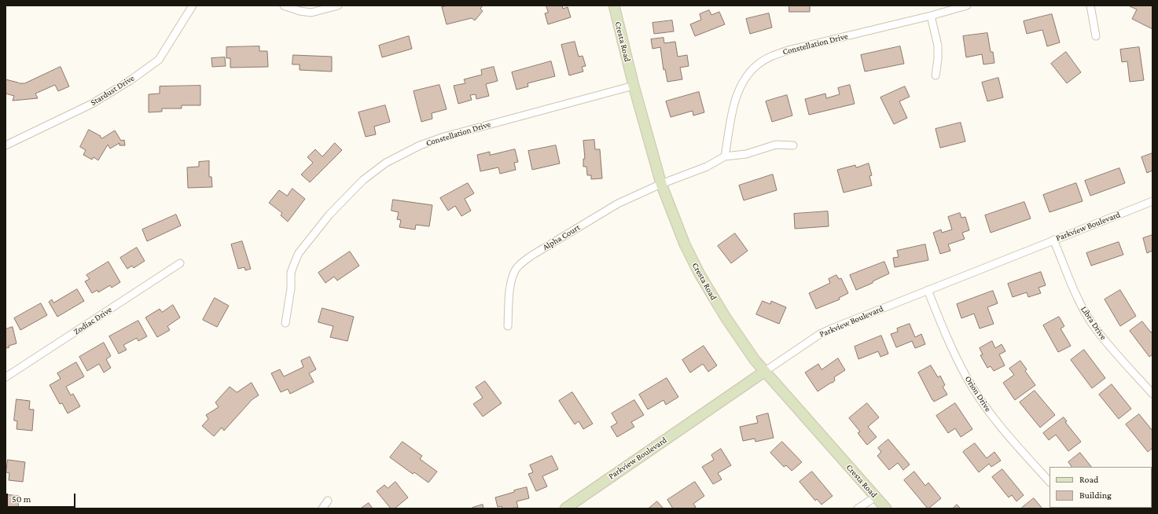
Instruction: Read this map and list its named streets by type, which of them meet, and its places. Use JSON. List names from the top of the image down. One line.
{"streets":{"main road":["Cresta Road","Parkview Boulevard"],"street":["Constellation Drive","Stardust Drive","Alpha Court","Zodiac Drive","Libra Drive","Orion Drive"]},"crossings":[["Cresta Road","Constellation Drive"],["Cresta Road","Parkview Boulevard"],["Cresta Road","Alpha Court"],["Parkview Boulevard","Libra Drive"],["Parkview Boulevard","Orion Drive"]],"legend":["Road","Building"],"scale_bar":"50 m"}
